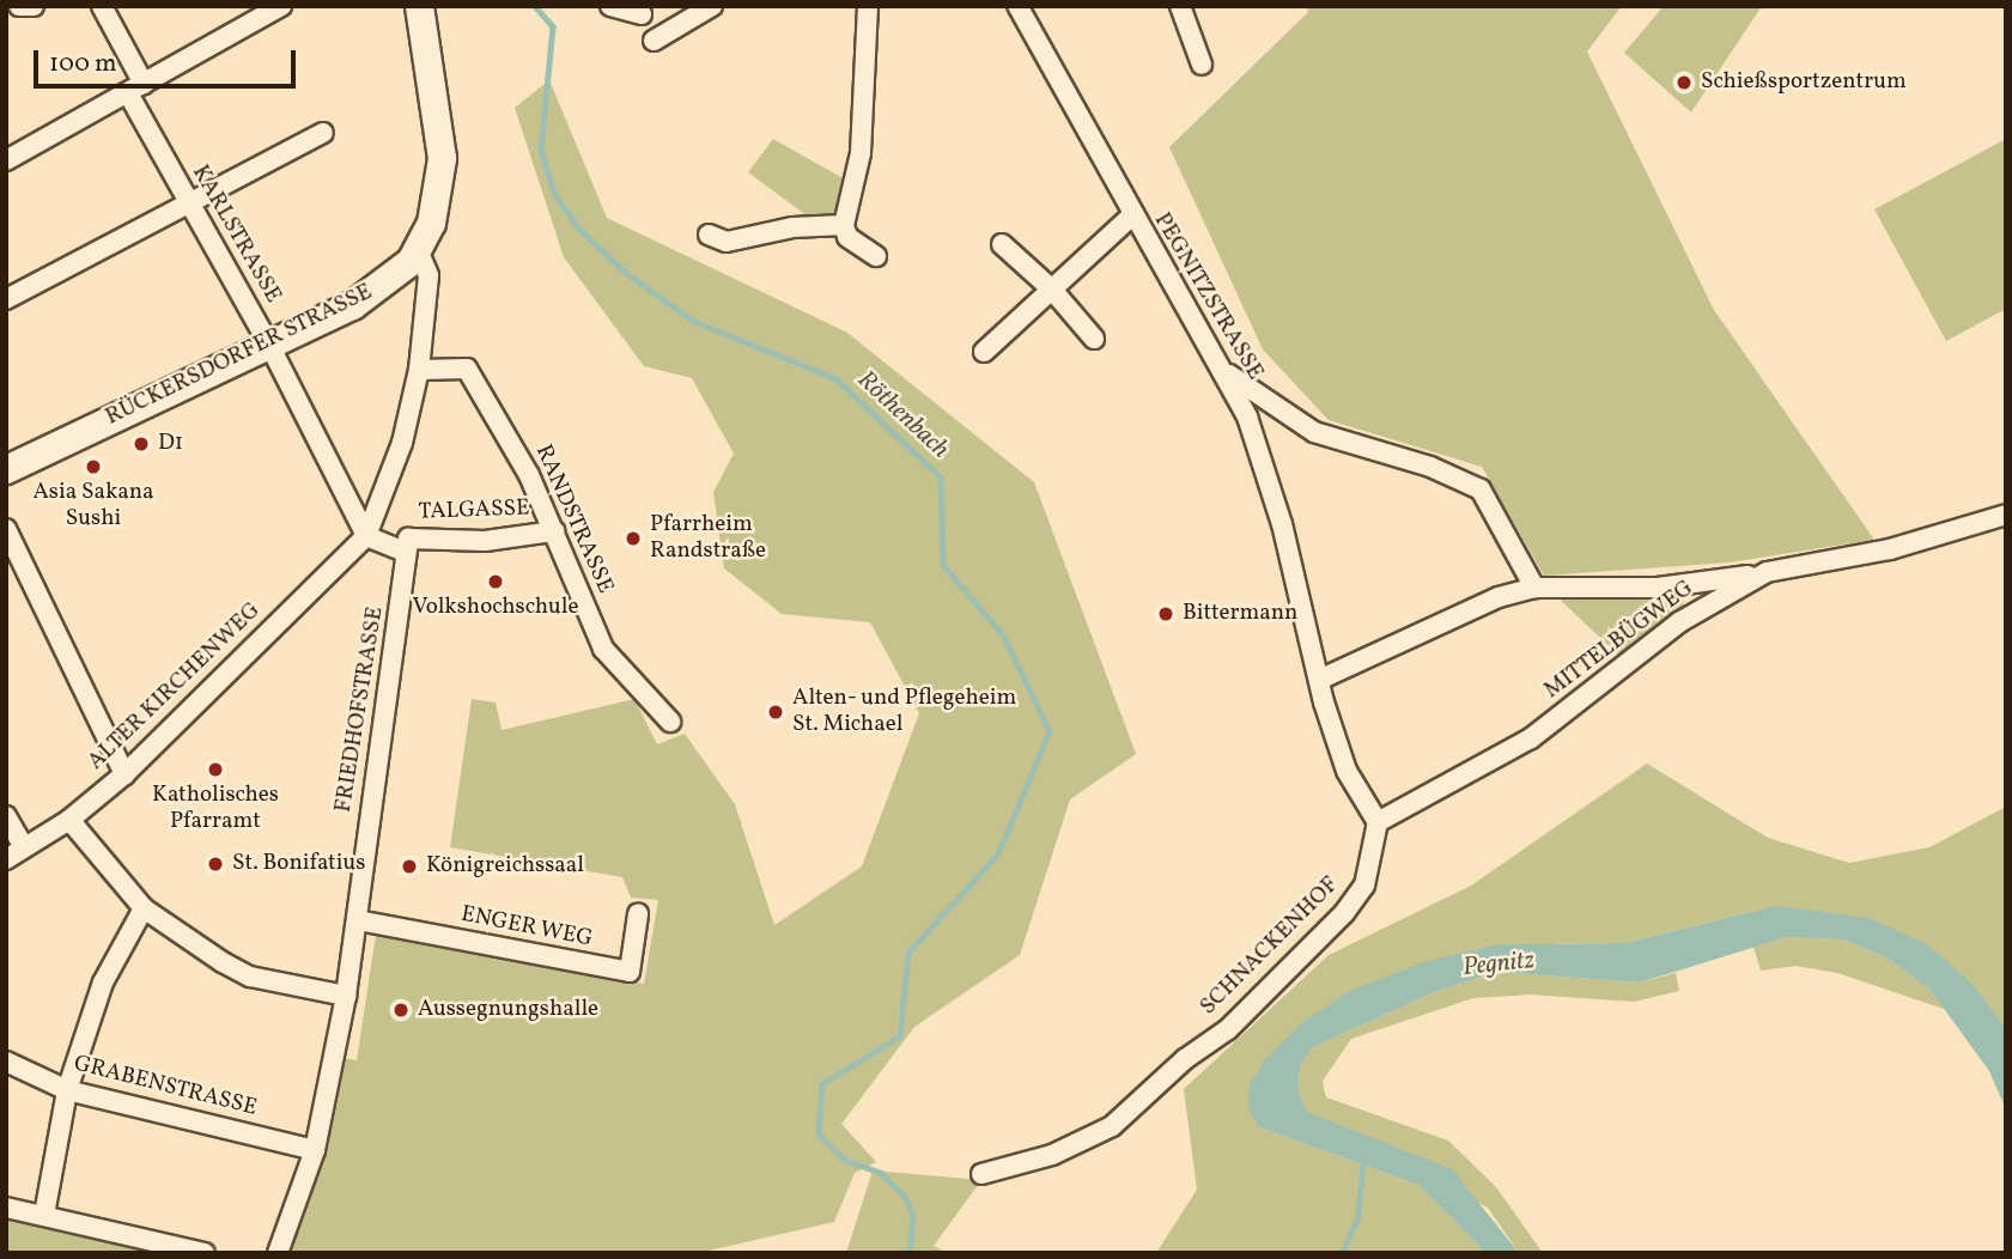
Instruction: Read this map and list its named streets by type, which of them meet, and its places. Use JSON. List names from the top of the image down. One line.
{"streets":{"main road":["RÜCKERSDORFER STRASSE"],"street":["KARLSTRASSE","PEGNITZSTRASSE","TALGASSE","RANDSTRASSE","MITTELBÜGWEG","ALTER KIRCHENWEG","FRIEDHOFSTRASSE","ENGER WEG","SCHNACKENHOF","GRABENSTRASSE"]},"crossings":[["KARLSTRASSE","RÜCKERSDORFER STRASSE"],["KARLSTRASSE","ALTER KIRCHENWEG"],["TALGASSE","RANDSTRASSE"],["TALGASSE","FRIEDHOFSTRASSE"],["MITTELBÜGWEG","SCHNACKENHOF"],["FRIEDHOFSTRASSE","ENGER WEG"],["FRIEDHOFSTRASSE","GRABENSTRASSE"]],"water":["Röthenbach","Pegnitz"],"places":["Schießsportzentrum","D1","Asia Sakana Sushi","Pfarrheim Randstraße","Volkshochschule","Bittermann","Alten- und Pflegeheim St. Michael","Katholisches Pfarramt","St. Bonifatius","Königreichssaal","Aussegnungshalle"],"scale_bar":"100 m"}
